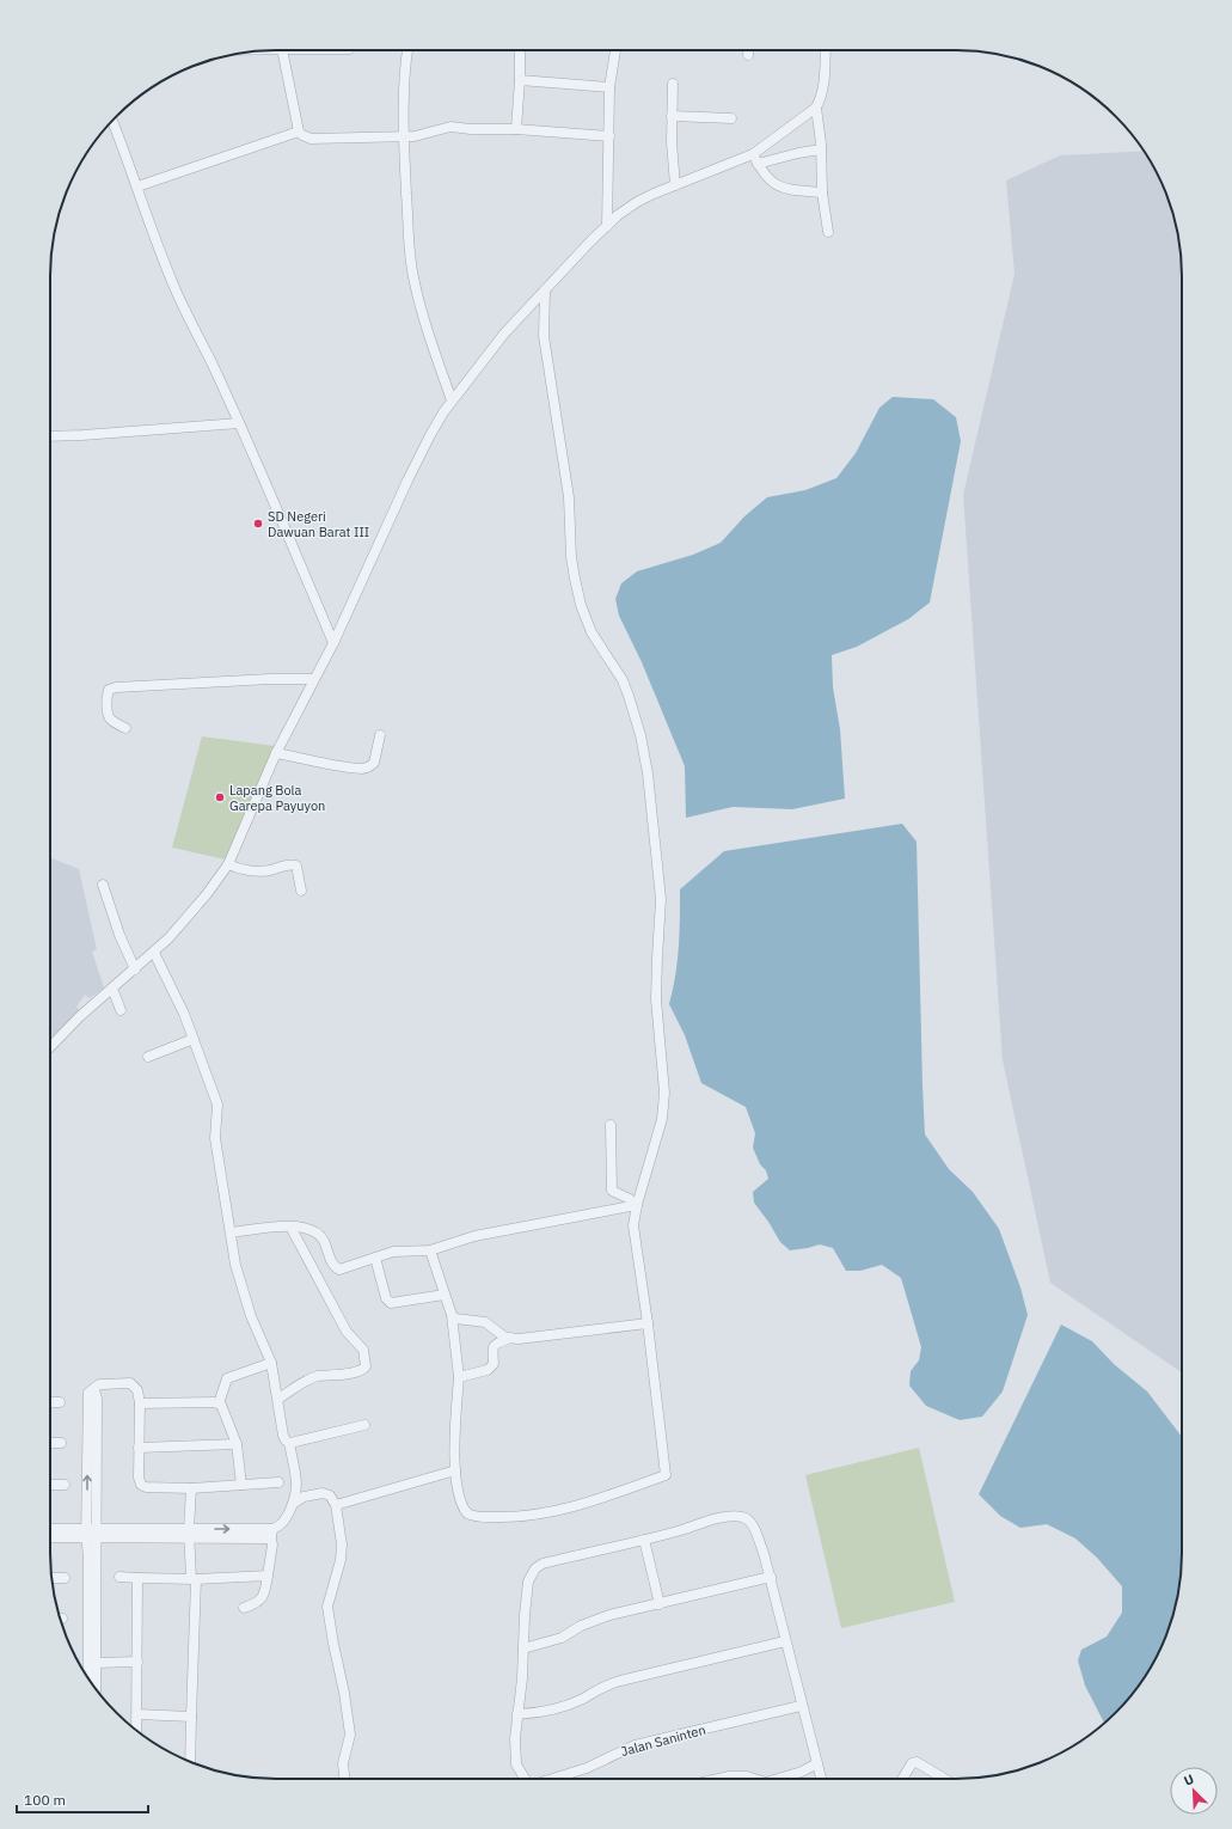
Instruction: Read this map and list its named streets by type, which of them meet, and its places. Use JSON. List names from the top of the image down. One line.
{"streets":{"street":["Jalan Saninten"]},"places":["SD Negeri Dawuan Barat III","Lapang Bola Garepa Payuyon"],"scale_bar":"100 m","north":"top left"}
